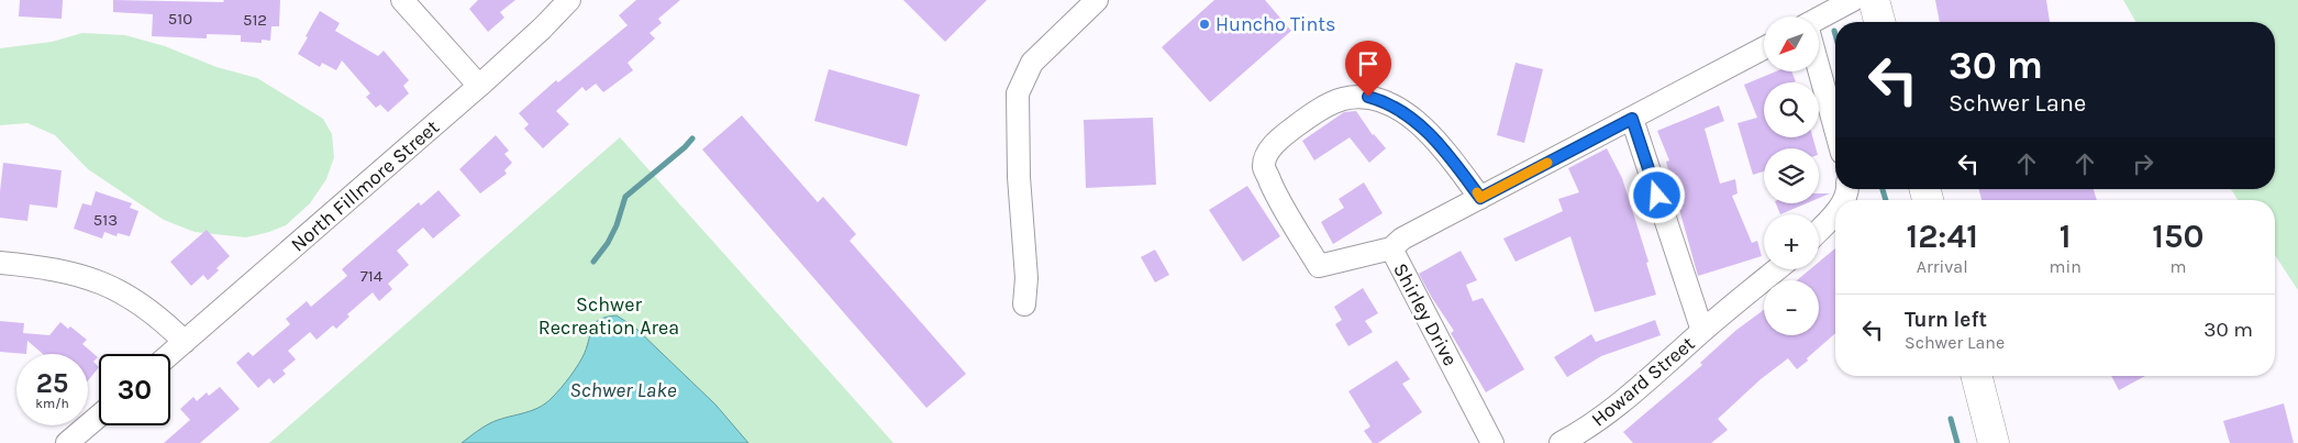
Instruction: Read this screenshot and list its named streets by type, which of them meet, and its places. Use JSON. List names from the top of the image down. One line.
{"streets":{"street":["North Fillmore Street","Shirley Drive","Howard Street"]},"crossings":[["Shirley Drive","Howard Street"]],"water":["Schwer Lake"],"parks":["Schwer Recreation Area"],"places":["Huncho Tints"],"house_numbers":["510","512","513","714"],"north":"bottom left","page":{"map_buttons":["+","−"],"turn":["30 m","Schwer Lane"],"eta":["12:41","Arrival","1","min","150","m"],"list":[{"name":"Turn left","note":"Schwer Lane","value":"30 m"}],"speed":"25 km/h","limit":"30"}}
